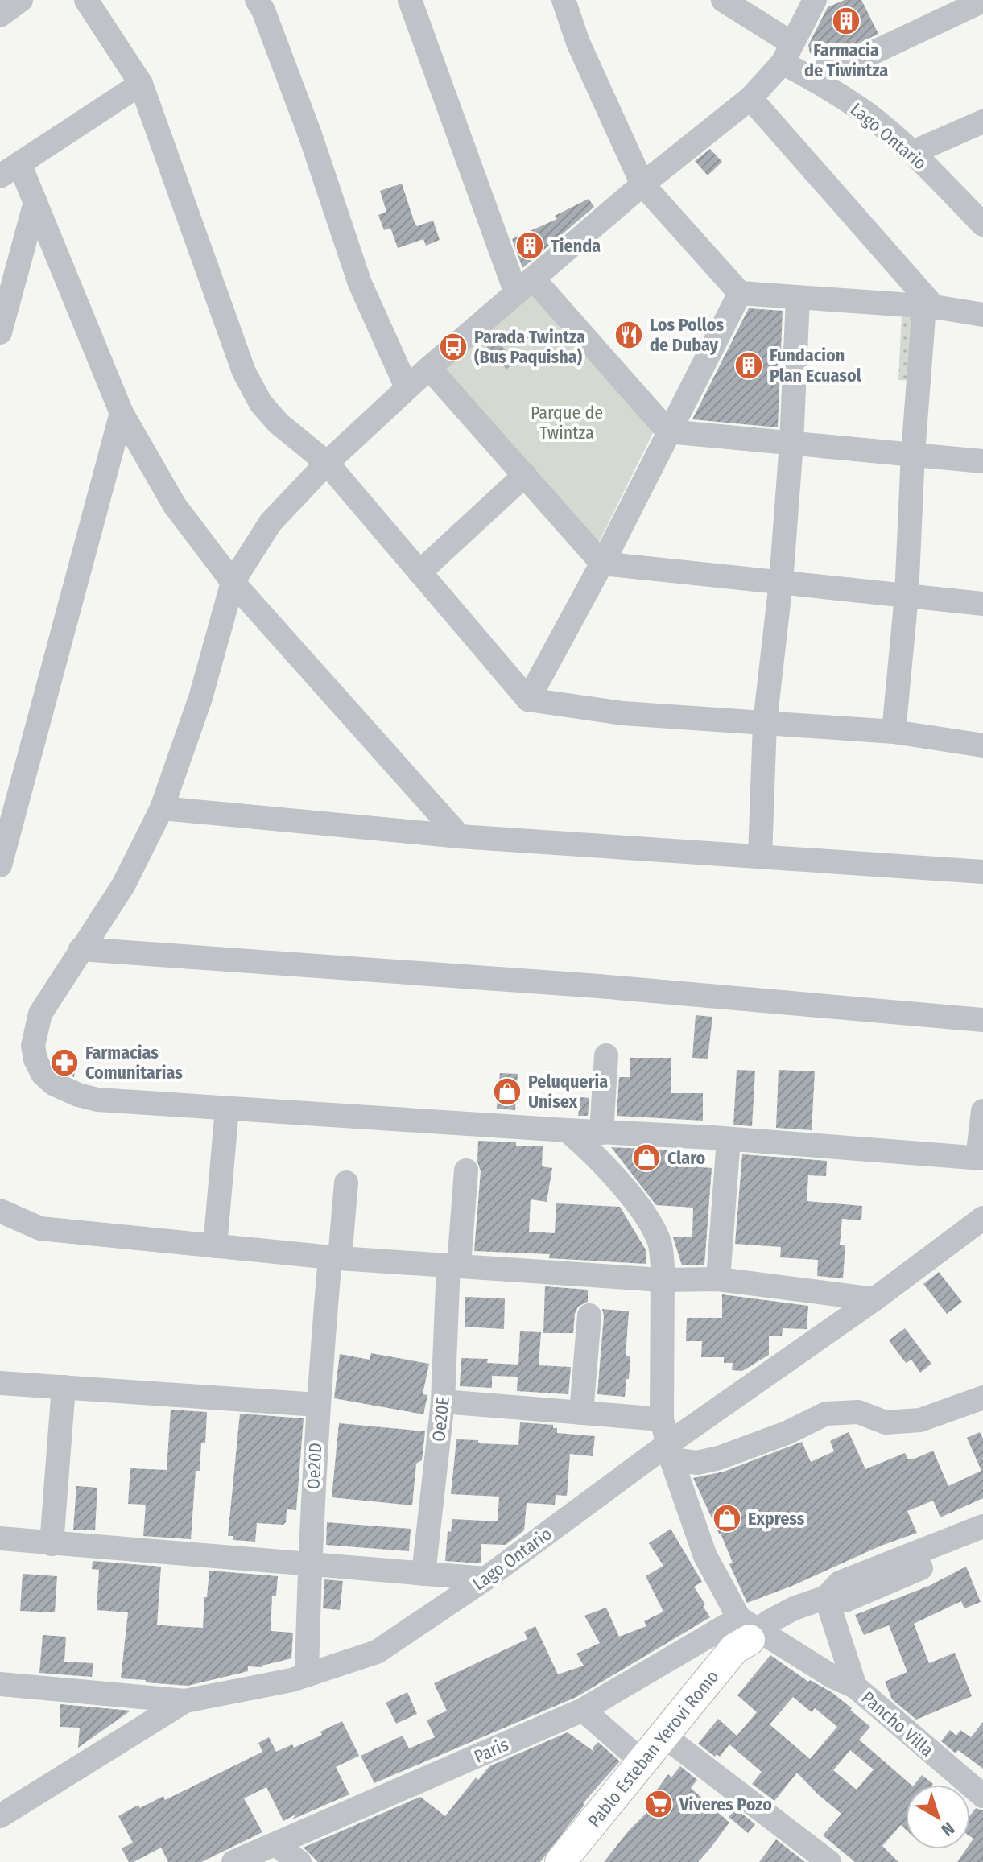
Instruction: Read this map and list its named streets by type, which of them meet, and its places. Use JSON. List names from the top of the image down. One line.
{"streets":{"main road":["Pablo Esteban Yerovi Romo"],"street":["Lago Ontario","Oe20E","Oe20D","Pancho Villa","Paris"]},"crossings":[["Lago Ontario","Oe20D"],["Pancho Villa","Pablo Esteban Yerovi Romo"],["Pablo Esteban Yerovi Romo","Paris"]],"parks":["Parque de Twintza"],"places":{"building":["Farmacia de Tiwintza","Tienda","Fundacion Plan Ecuasol"],"restaurant":["Los Pollos de Dubay"],"bus stop":["Parada Twintza (Bus Paquisha)"],"pharmacy":["Farmacias Comunitarias"],"shop":["Peluqueria Unisex","Claro","Express"],"supermarket":["Viveres Pozo"]},"north":"bottom right"}
